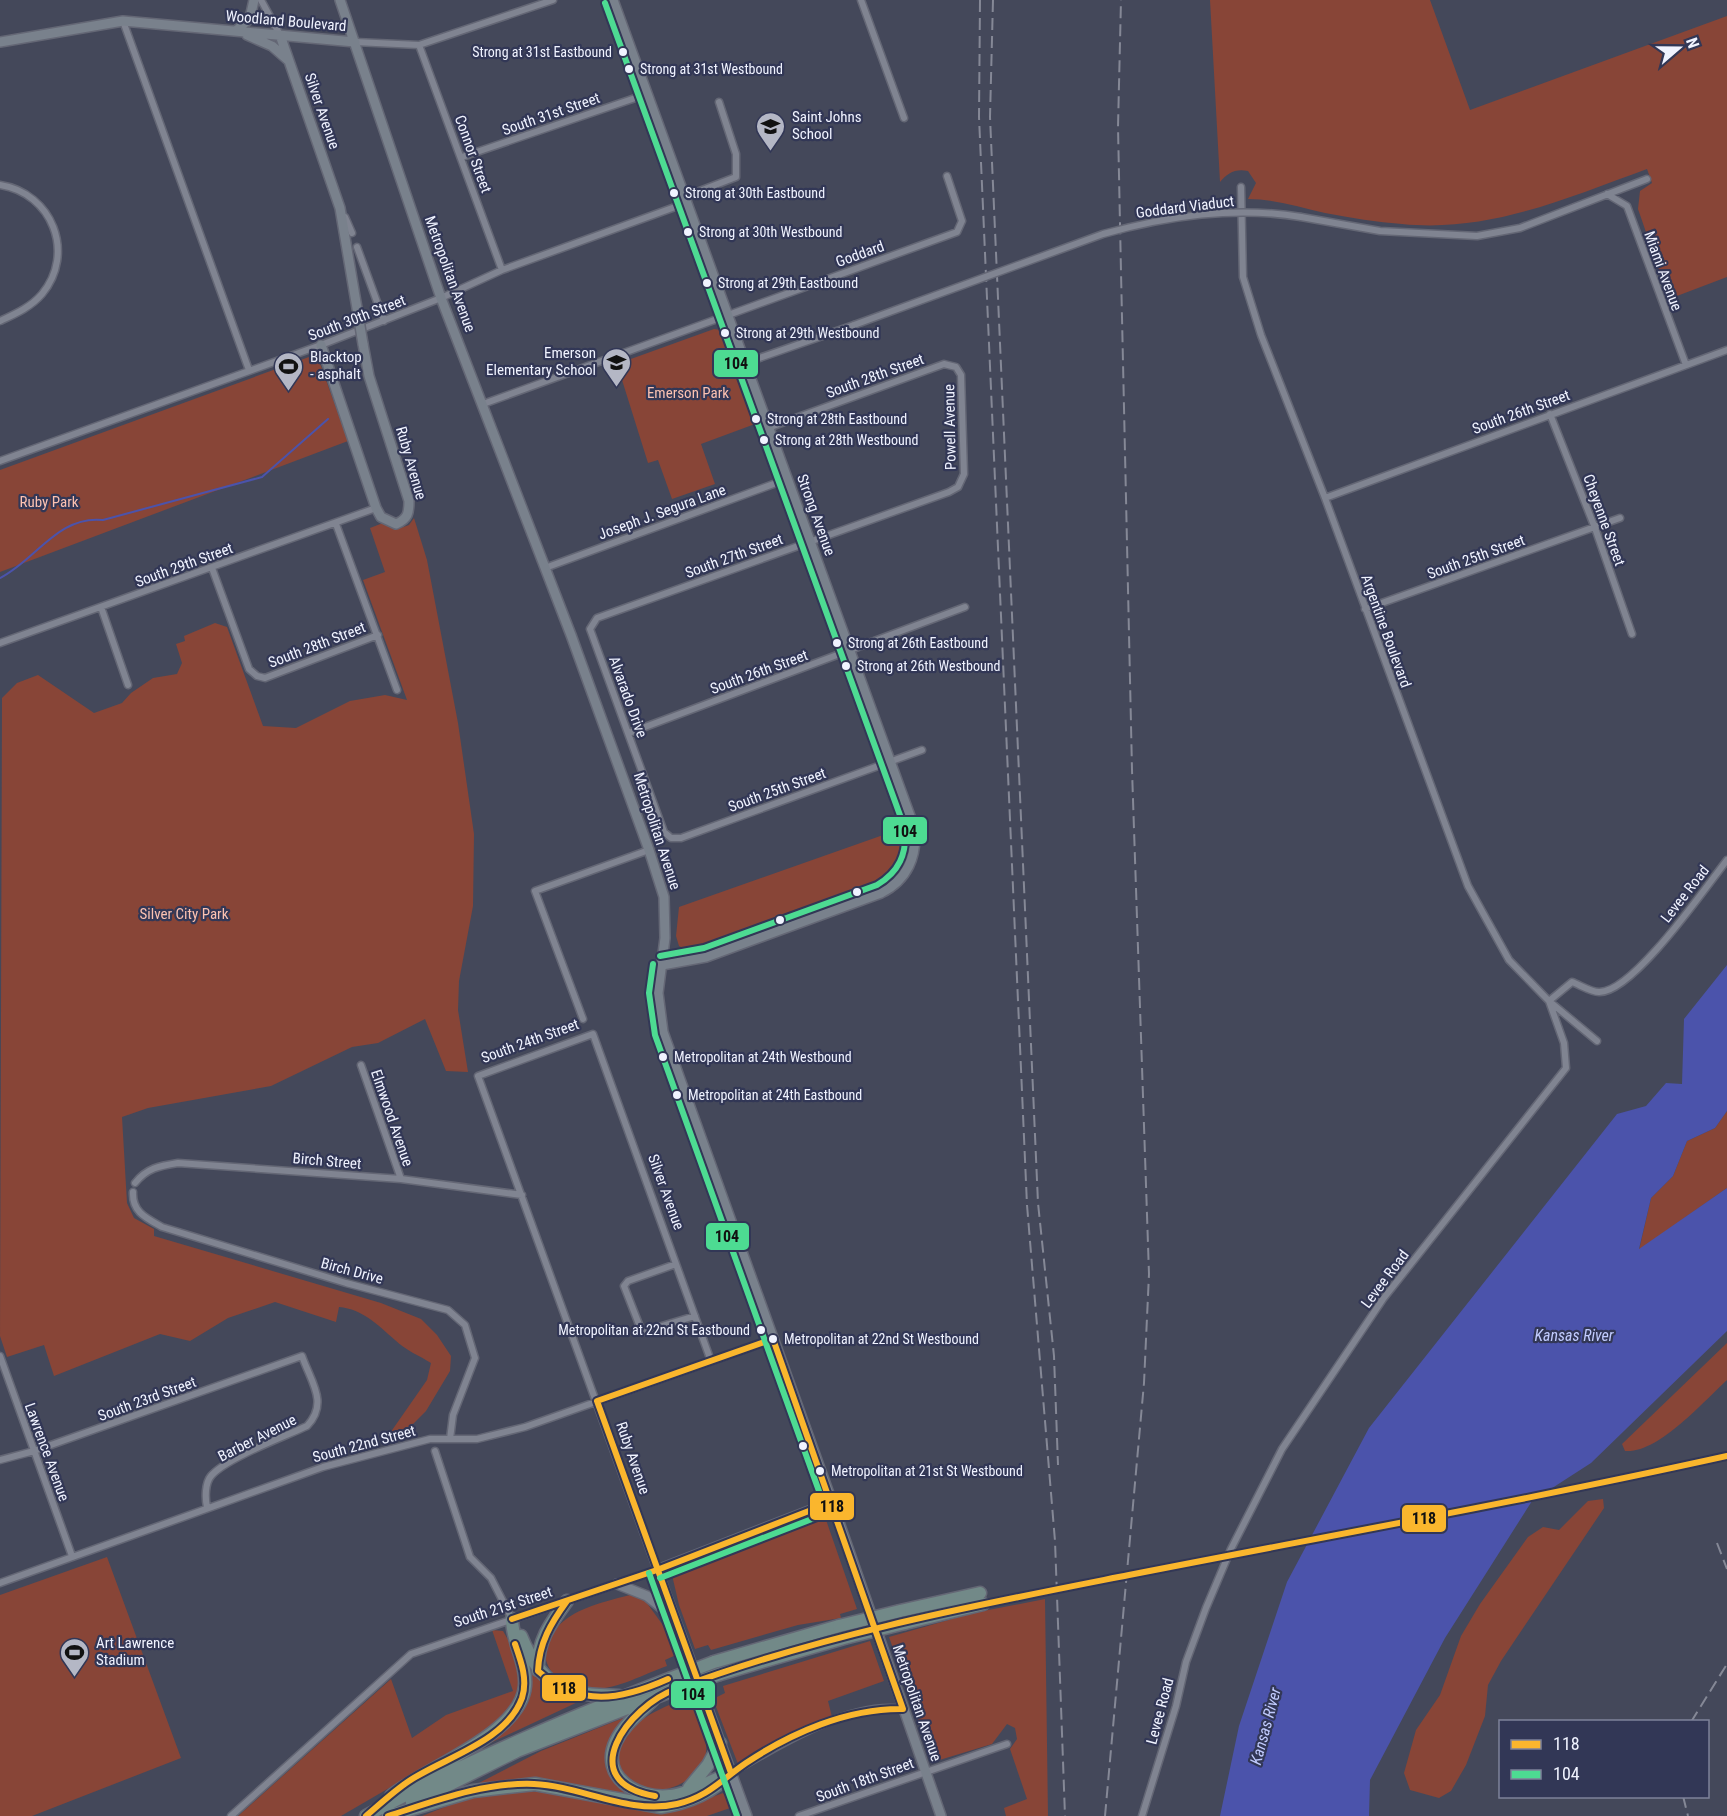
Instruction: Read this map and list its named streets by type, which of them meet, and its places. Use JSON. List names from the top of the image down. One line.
{"streets":{"street":["Woodland Boulevard","Silver Avenue","South 31st Street","Connor Street","Goddard Viaduct","Goddard","Miami Avenue","Metropolitan Avenue","South 30th Street","South 28th Street","South 26th Street","Powell Avenue","Ruby Avenue","Joseph J. Segura Lane","Strong Avenue","Cheyenne Street","South 27th Street","South 25th Street","South 29th Street","Argentine Boulevard","Alvarado Drive","Levee Road","South 24th Street","Elmwood Avenue","Birch Street","Birch Drive","South 23rd Street","Barber Avenue","South 22nd Street","Lawrence Avenue","South 21st Street","South 18th Street"]},"crossings":[["Woodland Boulevard","Silver Avenue"],["Woodland Boulevard","Metropolitan Avenue"],["Silver Avenue","Ruby Avenue"],["Silver Avenue","South 24th Street"],["Silver Avenue","South 22nd Street"],["South 31st Street","Connor Street"],["South 31st Street","Strong Avenue"],["Connor Street","South 30th Street"],["Goddard Viaduct","Miami Avenue"],["Goddard Viaduct","Strong Avenue"],["Goddard","Strong Avenue"],["Miami Avenue","South 26th Street"],["Metropolitan Avenue","South 30th Street"],["Metropolitan Avenue","Joseph J. Segura Lane"],["Metropolitan Avenue","Strong Avenue"],["Metropolitan Avenue","South 22nd Street"],["Metropolitan Avenue","South 21st Street"],["Metropolitan Avenue","South 18th Street"],["South 30th Street","Strong Avenue"],["South 28th Street","Powell Avenue"],["South 28th Street","Strong Avenue"],["South 28th Street","South 29th Street"],["South 26th Street","Strong Avenue"],["South 26th Street","Cheyenne Street"],["South 26th Street","Argentine Boulevard"],["South 26th Street","Alvarado Drive"],["Powell Avenue","South 27th Street"],["Ruby Avenue","South 29th Street"],["Ruby Avenue","South 24th Street"],["Ruby Avenue","Birch Street"],["Ruby Avenue","South 22nd Street"],["Ruby Avenue","South 21st Street"],["Joseph J. Segura Lane","Strong Avenue"],["Strong Avenue","South 27th Street"],["Strong Avenue","South 25th Street"],["Cheyenne Street","South 25th Street"],["South 27th Street","Alvarado Drive"],["South 25th Street","Argentine Boulevard"],["South 25th Street","Alvarado Drive"],["Argentine Boulevard","Levee Road"],["Elmwood Avenue","Birch Street"],["Birch Drive","South 22nd Street"],["South 23rd Street","Barber Avenue"],["South 23rd Street","Lawrence Avenue"],["Barber Avenue","South 22nd Street"],["South 22nd Street","Lawrence Avenue"]],"water":["Kansas River"],"parks":["Emerson Park","Ruby Park","Silver City Park"],"places":{"other":["Strong at 31st Eastbound","Strong at 31st Westbound","Strong at 30th Eastbound","Strong at 30th Westbound","Strong at 29th Eastbound","Strong at 29th Westbound","Strong at 28th Eastbound","Strong at 28th Westbound","Strong at 26th Eastbound","Strong at 26th Westbound","Metropolitan at 24th Westbound","Metropolitan at 24th Eastbound","Metropolitan at 22nd St Eastbound","Metropolitan at 22nd St Westbound","Metropolitan at 21st St Westbound"],"school or university":["Saint Johns School","Emerson Elementary School"],"sports":["Blacktop - asphalt","Art Lawrence Stadium"]},"lines":["transit line 104","transit line 118"],"legend":["118","104"],"north":"right"}
